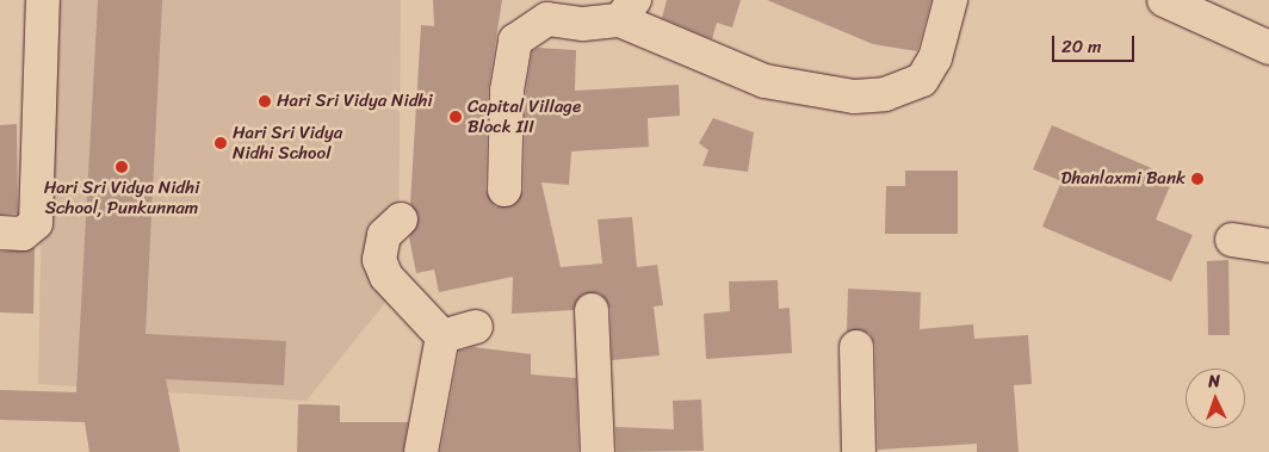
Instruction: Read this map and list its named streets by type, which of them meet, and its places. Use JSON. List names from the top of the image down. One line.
{"places":["Hari Sri Vidya Nidhi","Capital Village Block III","Hari Sri Vidya Nidhi School","Hari Sri Vidya Nidhi School, Punkunnam","Dhanlaxmi Bank"],"scale_bar":"20 m","north":"top"}
